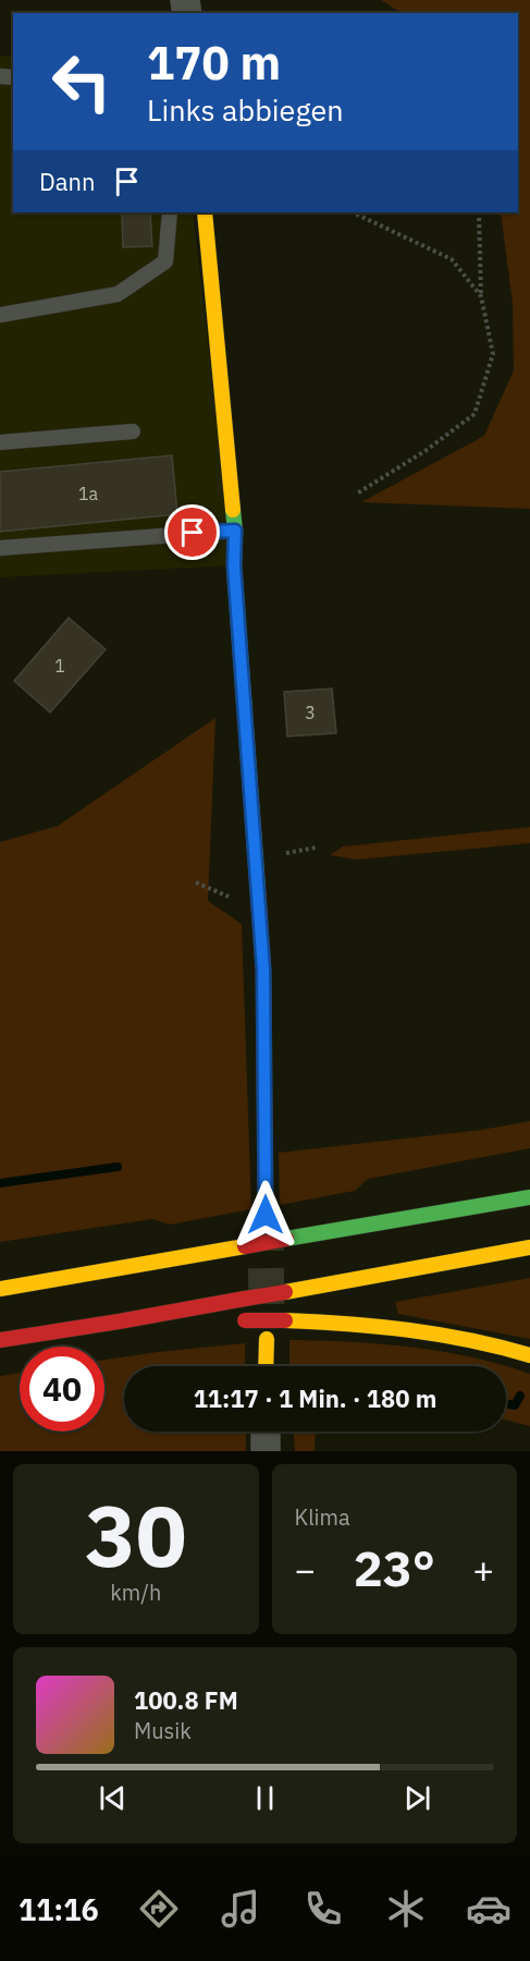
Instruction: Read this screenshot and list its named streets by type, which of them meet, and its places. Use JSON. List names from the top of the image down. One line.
{"house_numbers":["1a","1","3"],"page":{"turn":["170 m","Links abbiegen"],"then":"Dann","limit":"40","trip":"11:17 · 1 Min. · 180 m","tile":[["30","km/h"],"Klima"],"heat":["−","23°","+"],"song":["100.8 FM","Musik"],"tabs":"11:16"}}
